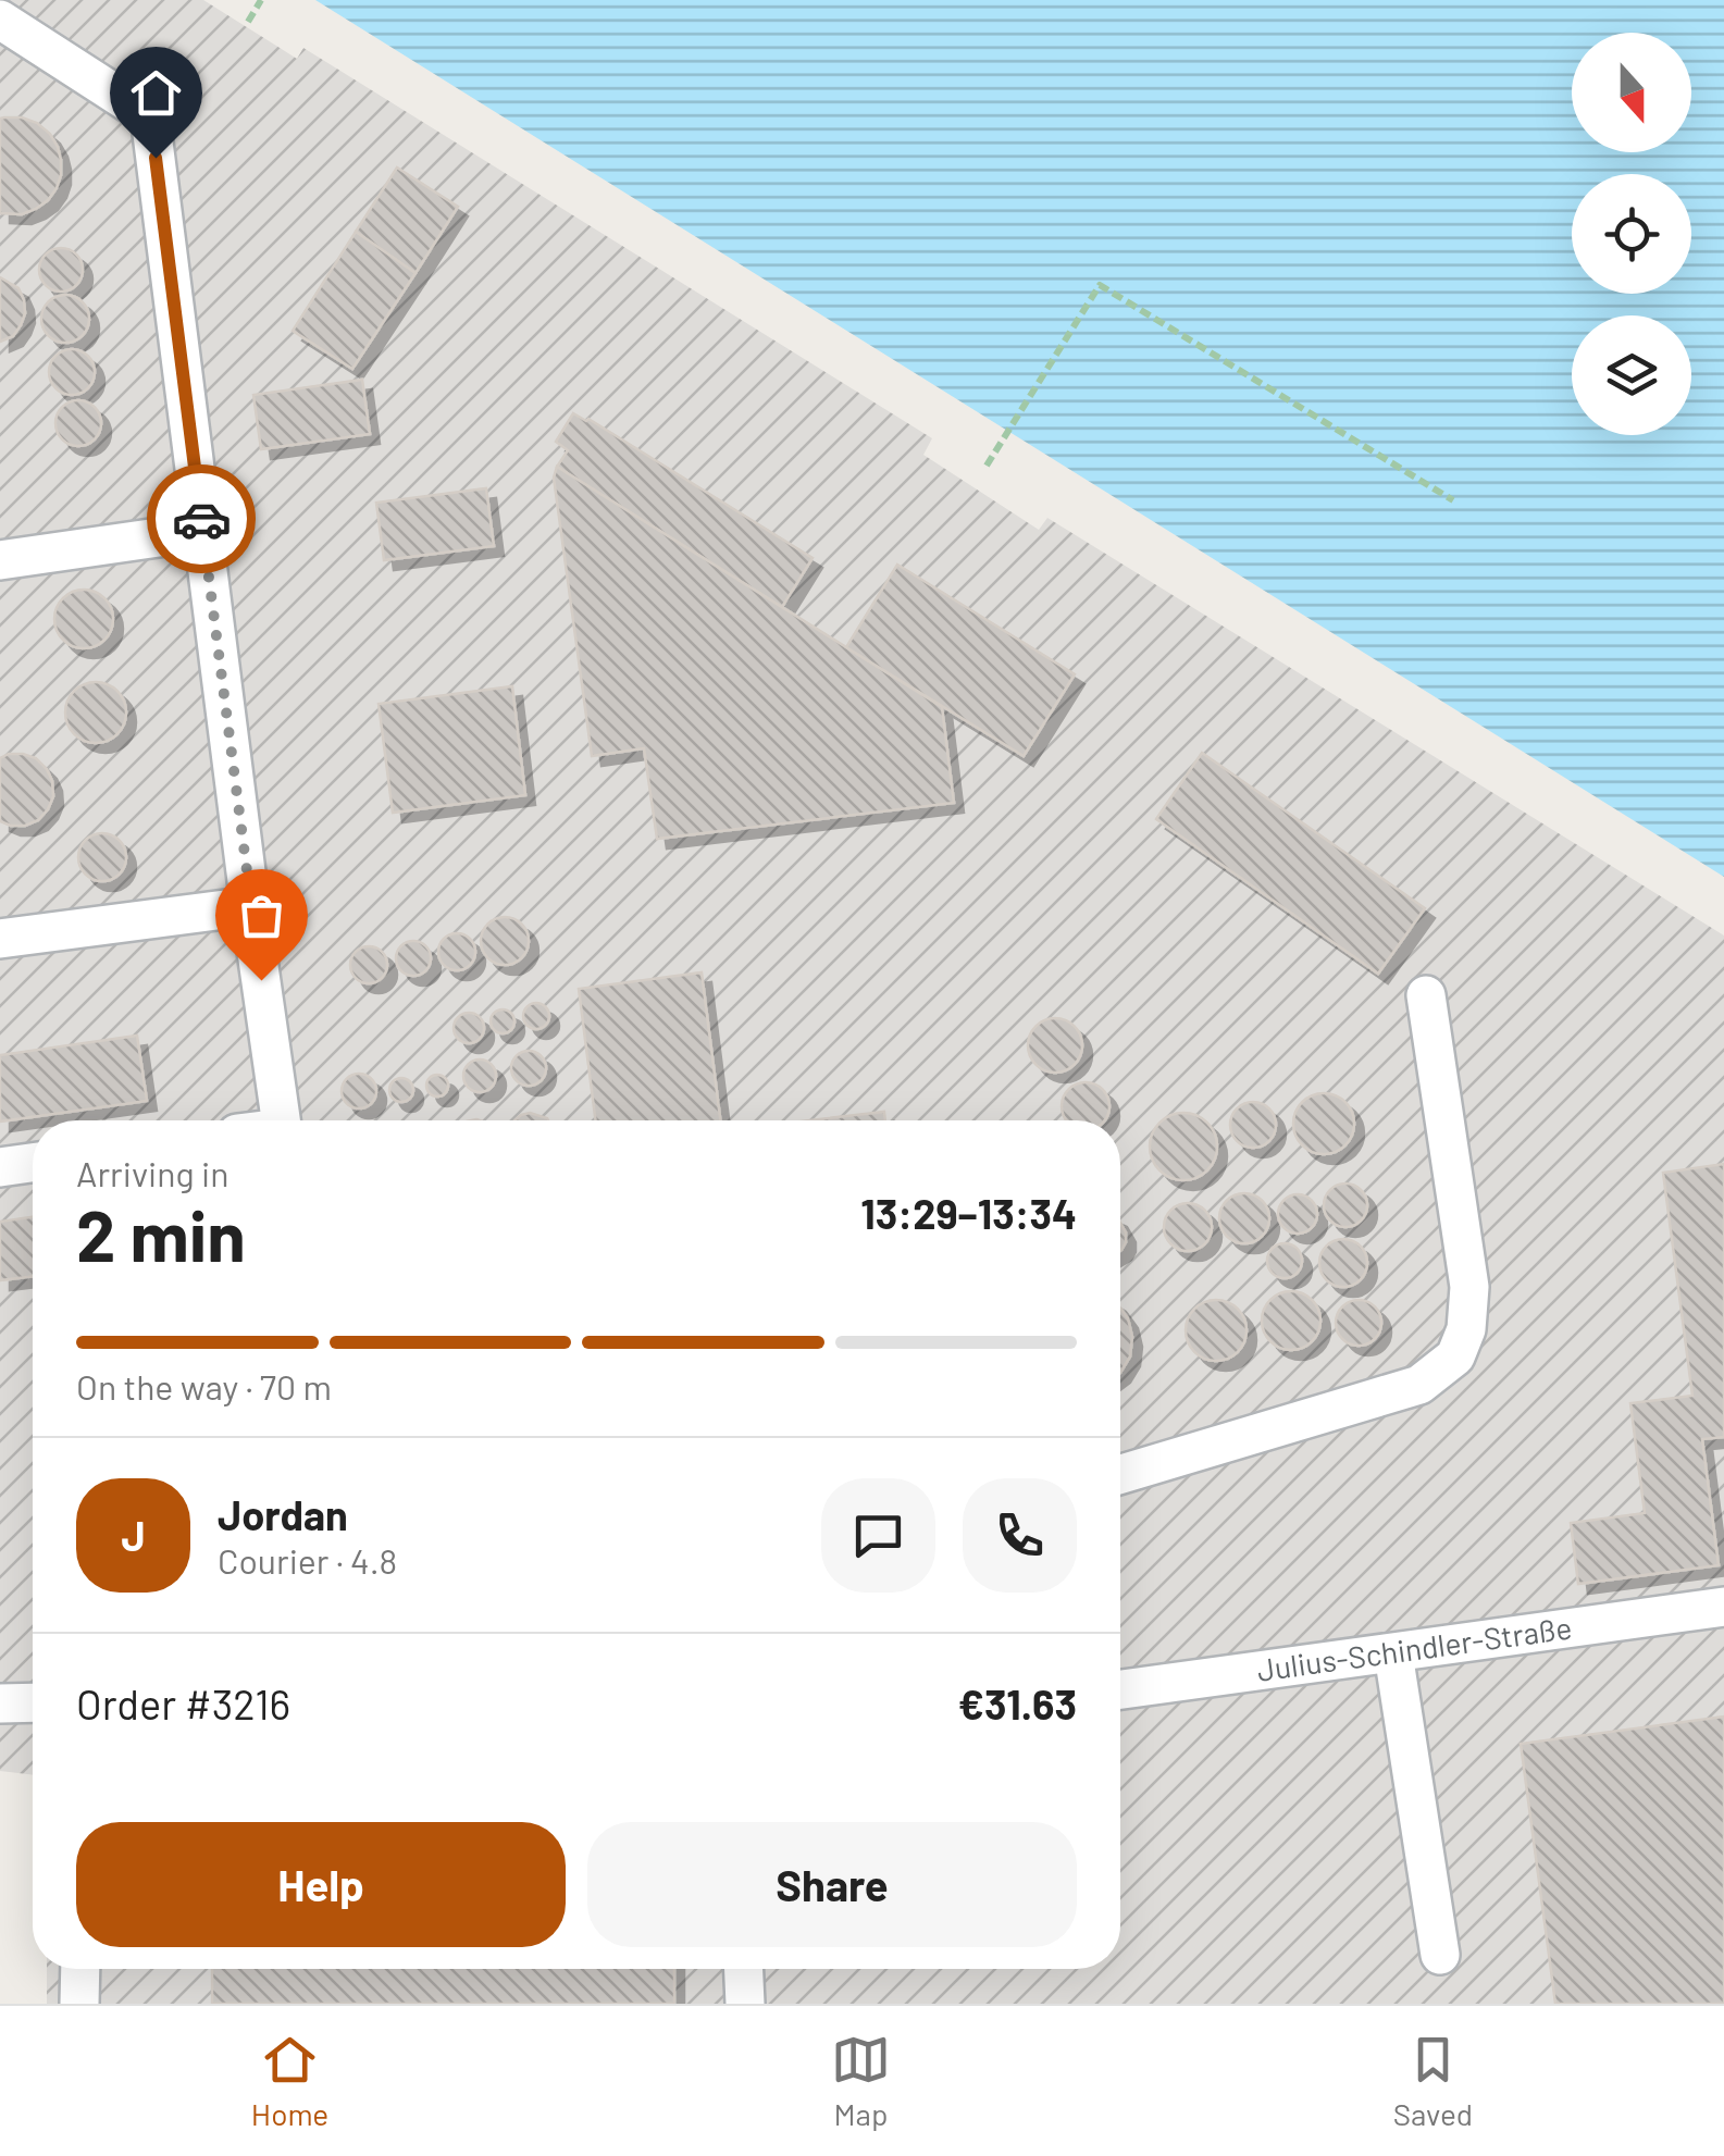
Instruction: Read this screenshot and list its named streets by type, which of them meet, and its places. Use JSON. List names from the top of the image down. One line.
{"streets":{"street":["Julius-Schindler-Straße"]},"north":"bottom","page":{"heading":["2 min","Arriving in","13:29–13:34"],"panel":["Jordan","Courier · 4.8","Order #3216","€31.63"],"bar":"On the way · 70 m","round":"J","buttons":["Help","Share"],"tabs":["Home","Map","Saved"]}}
